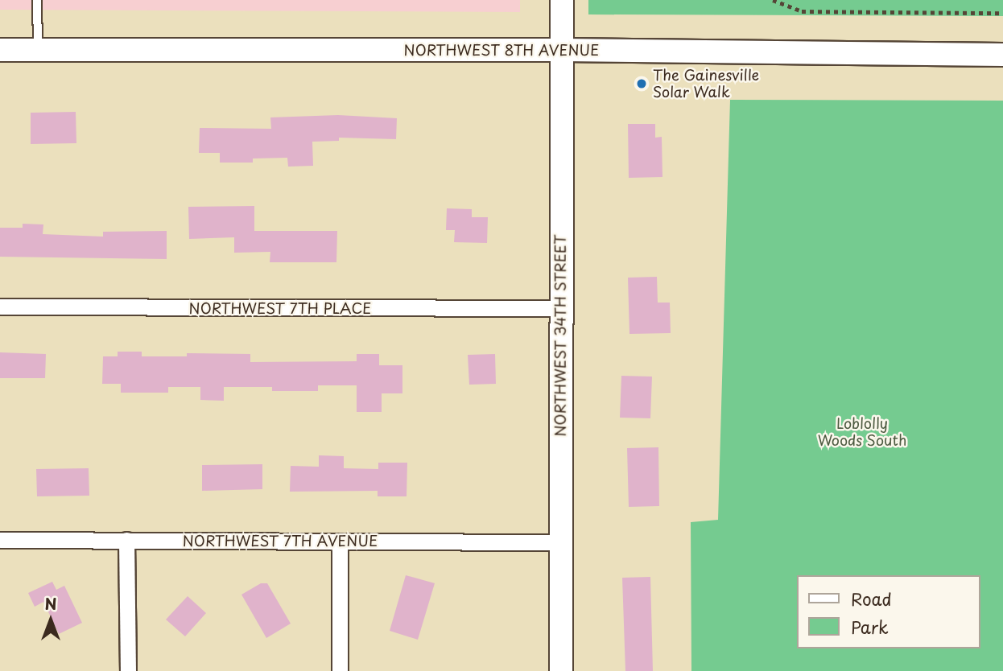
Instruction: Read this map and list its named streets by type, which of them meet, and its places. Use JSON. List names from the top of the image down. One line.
{"streets":{"street":["NORTHWEST 8TH AVENUE","NORTHWEST 7TH PLACE","NORTHWEST 34TH STREET","NORTHWEST 7TH AVENUE"]},"crossings":[["NORTHWEST 8TH AVENUE","NORTHWEST 34TH STREET"],["NORTHWEST 7TH PLACE","NORTHWEST 34TH STREET"],["NORTHWEST 34TH STREET","NORTHWEST 7TH AVENUE"]],"parks":["Loblolly Woods South"],"places":["The Gainesville Solar Walk"],"legend":["Road","Park"],"north":"top"}
